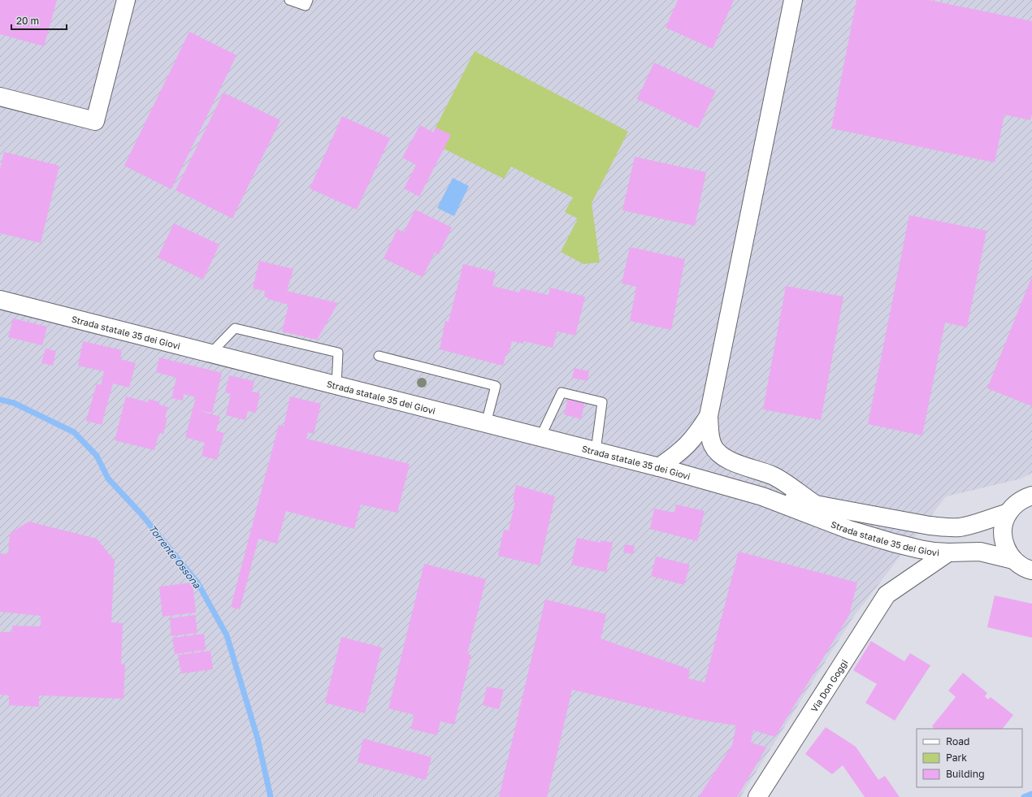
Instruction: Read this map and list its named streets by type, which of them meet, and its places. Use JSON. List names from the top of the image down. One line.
{"streets":{"main road":["Strada statale 35 dei Giovi","Via Don Goggi"]},"crossings":[["Strada statale 35 dei Giovi","Via Don Goggi"]],"water":["Torrente Ossona"],"legend":["Road","Park","Building"],"scale_bar":"20 m"}
